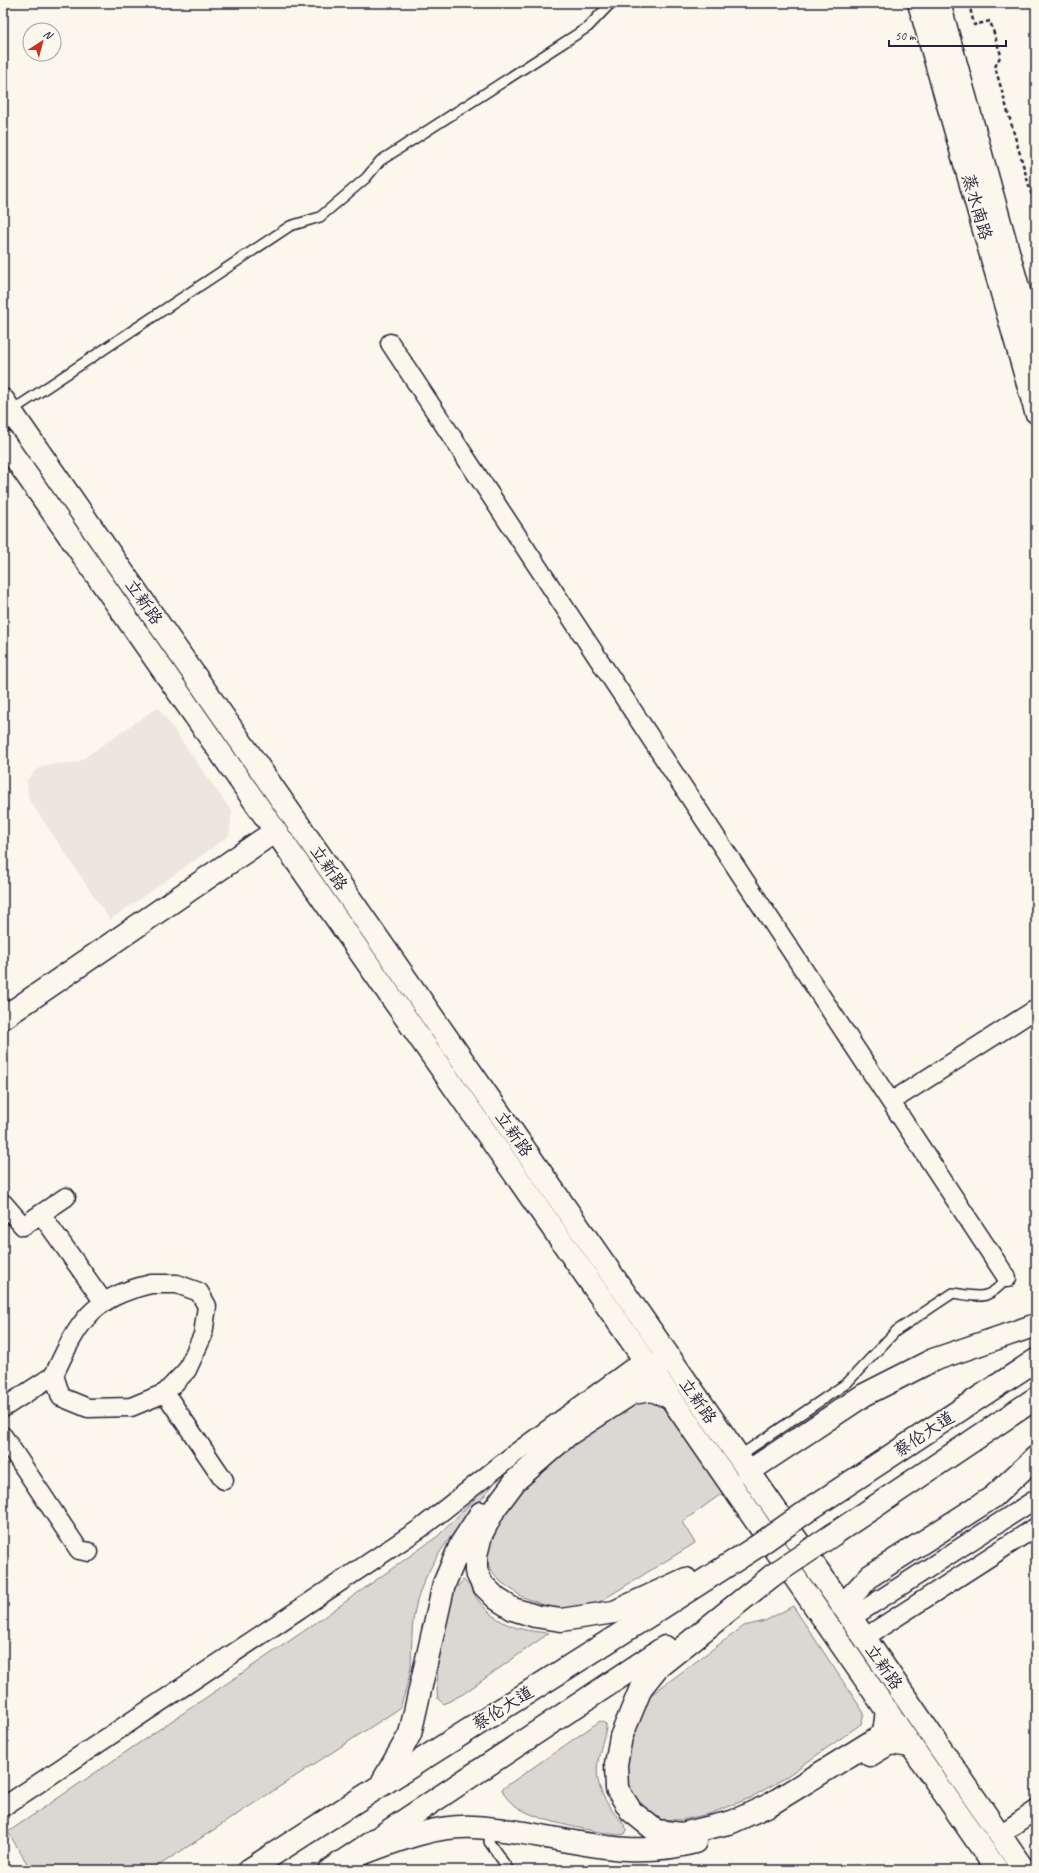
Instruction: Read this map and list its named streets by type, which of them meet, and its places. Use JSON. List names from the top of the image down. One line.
{"streets":{"main road":["蒸水南路","立新路","蔡伦大道"]},"scale_bar":"50 m","north":"top right"}
